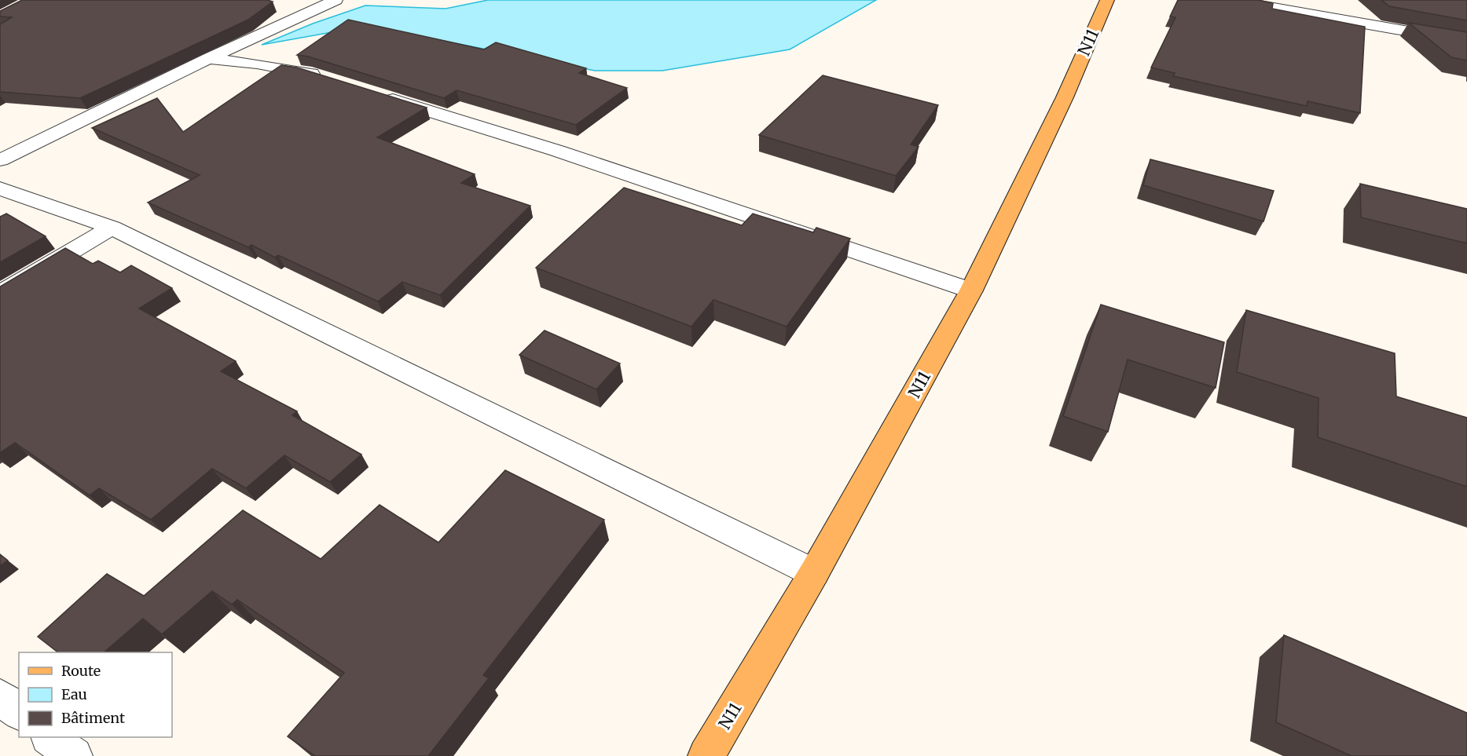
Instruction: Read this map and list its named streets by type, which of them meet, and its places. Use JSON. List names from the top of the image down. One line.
{"streets":{"main road":["N11"]},"legend":["Route","Eau","Bâtiment"]}
